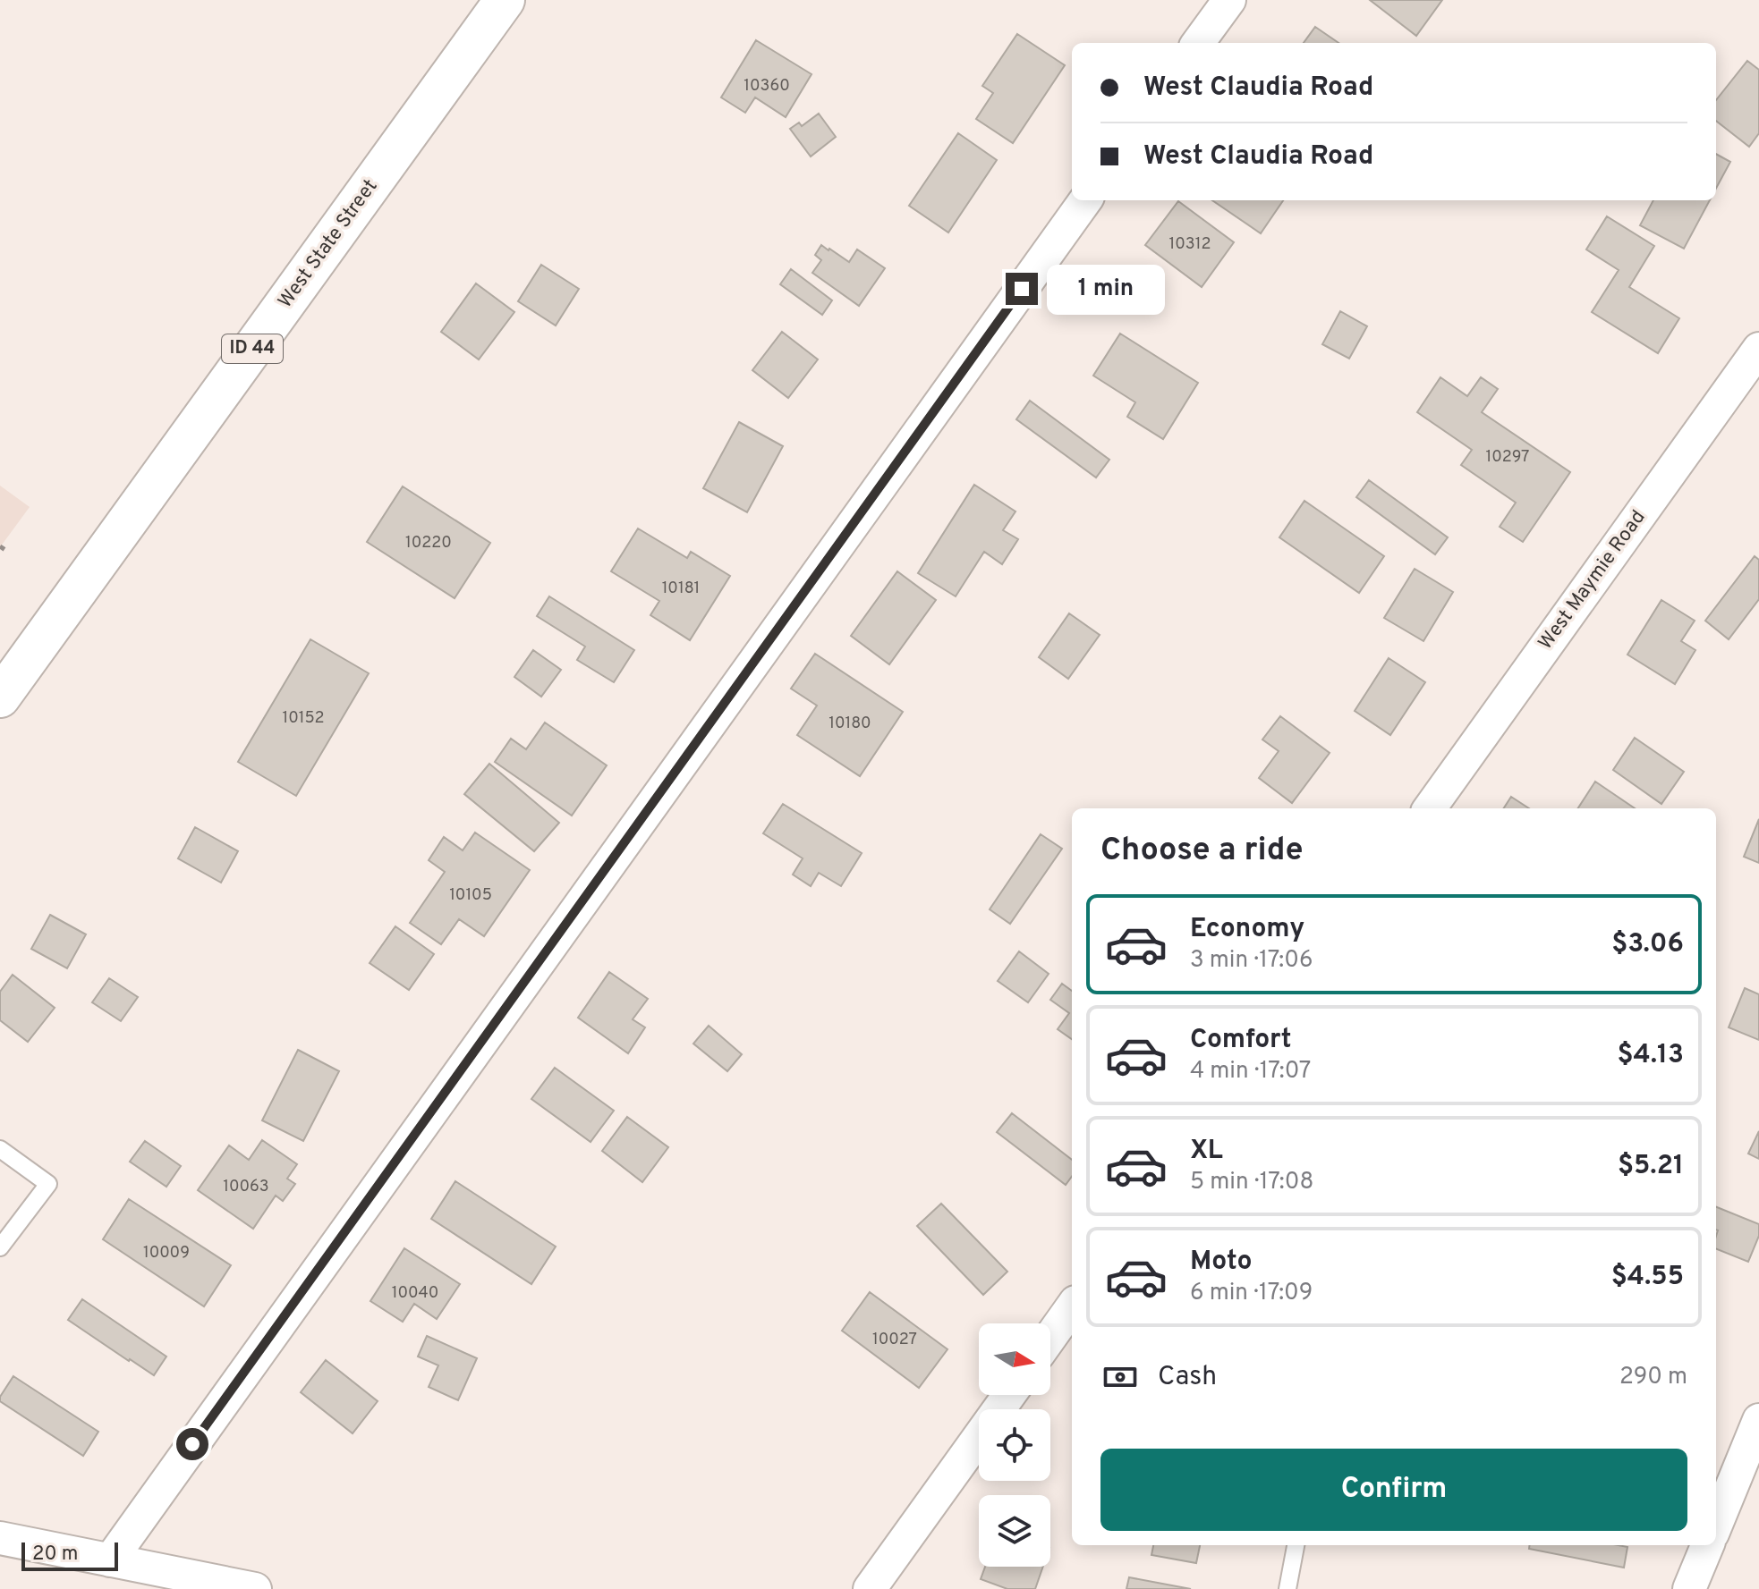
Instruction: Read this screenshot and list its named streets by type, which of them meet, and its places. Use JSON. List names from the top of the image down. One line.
{"streets":{"main road":["West State Street","ID 44"],"street":["West Maymie Road"]},"house_numbers":["10360","10312","10297","10220","10181","10152","10180","10105","10063","10009","10040","10027"],"scale_bar":"20 m","north":"right","page":{"banner":["West Claudia Road","West Claudia Road"],"bubble":"1 min","heading":"Choose a ride","list":[{"name":"Economy","note":"3 min · 17:06","value":"$3.06"},{"name":"Comfort","note":"4 min · 17:07","value":"$4.13"},{"name":"XL","note":"5 min · 17:08","value":"$5.21"},{"name":"Moto","note":"6 min · 17:09","value":"$4.55"}],"pay":["Cash","290 m"],"buttons":"Confirm","scale":"20 m"}}
